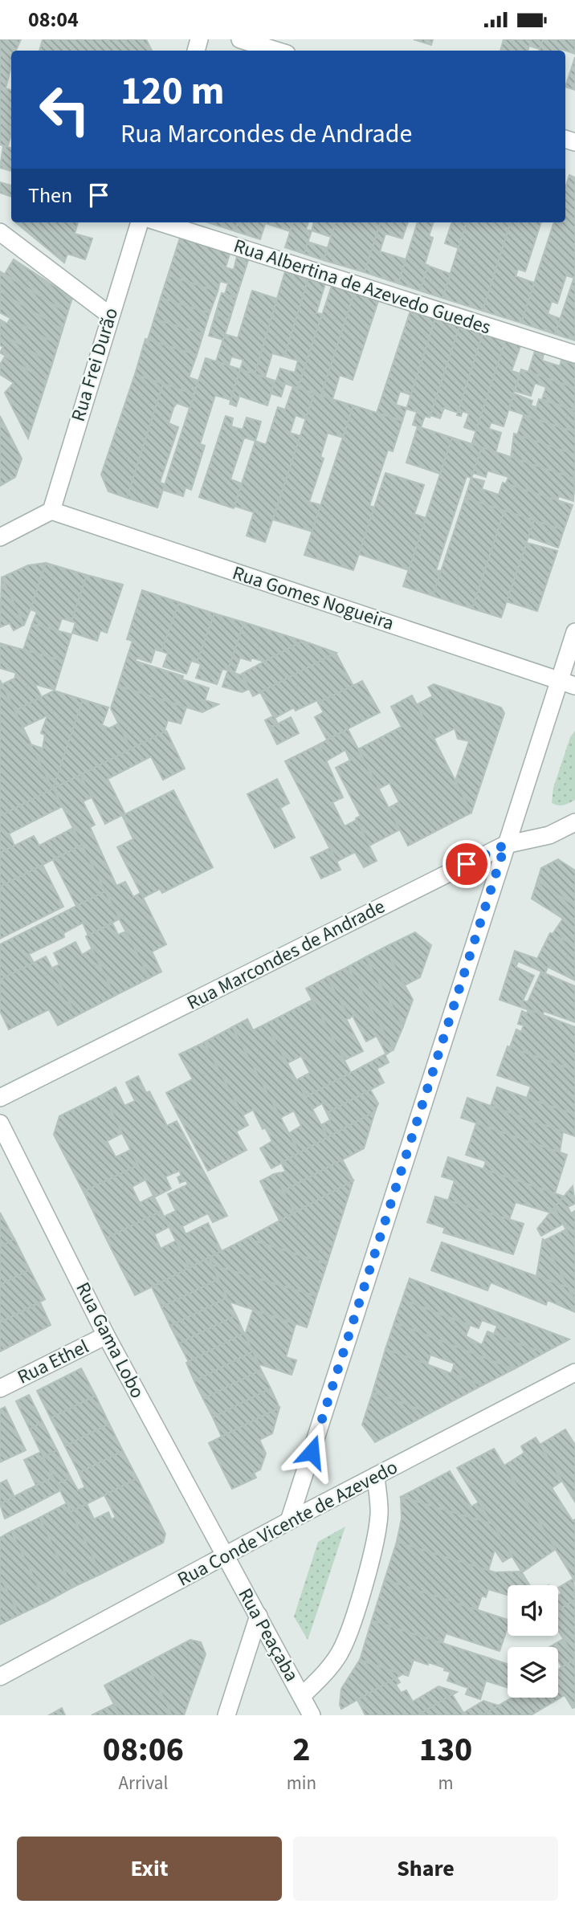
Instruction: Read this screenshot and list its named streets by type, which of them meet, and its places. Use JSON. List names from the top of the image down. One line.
{"streets":{"street":["Rua Albertina de Azevedo Guedes","Rua Frei Durão","Rua Gomes Nogueira","Rua Marcondes de Andrade","Rua Gama Lobo","Rua Ethel","Rua Conde Vicente de Azevedo","Rua Peaçaba"]},"crossings":[["Rua Frei Durão","Rua Gomes Nogueira"],["Rua Gama Lobo","Rua Ethel"],["Rua Gama Lobo","Rua Conde Vicente de Azevedo"],["Rua Gama Lobo","Rua Peaçaba"],["Rua Conde Vicente de Azevedo","Rua Peaçaba"]],"page":{"status":"08:04","turn":["120 m","Rua Marcondes de Andrade"],"then":"Then","eta":["08:06","Arrival","2","min","130","m"],"buttons":["Exit","Share"]}}
